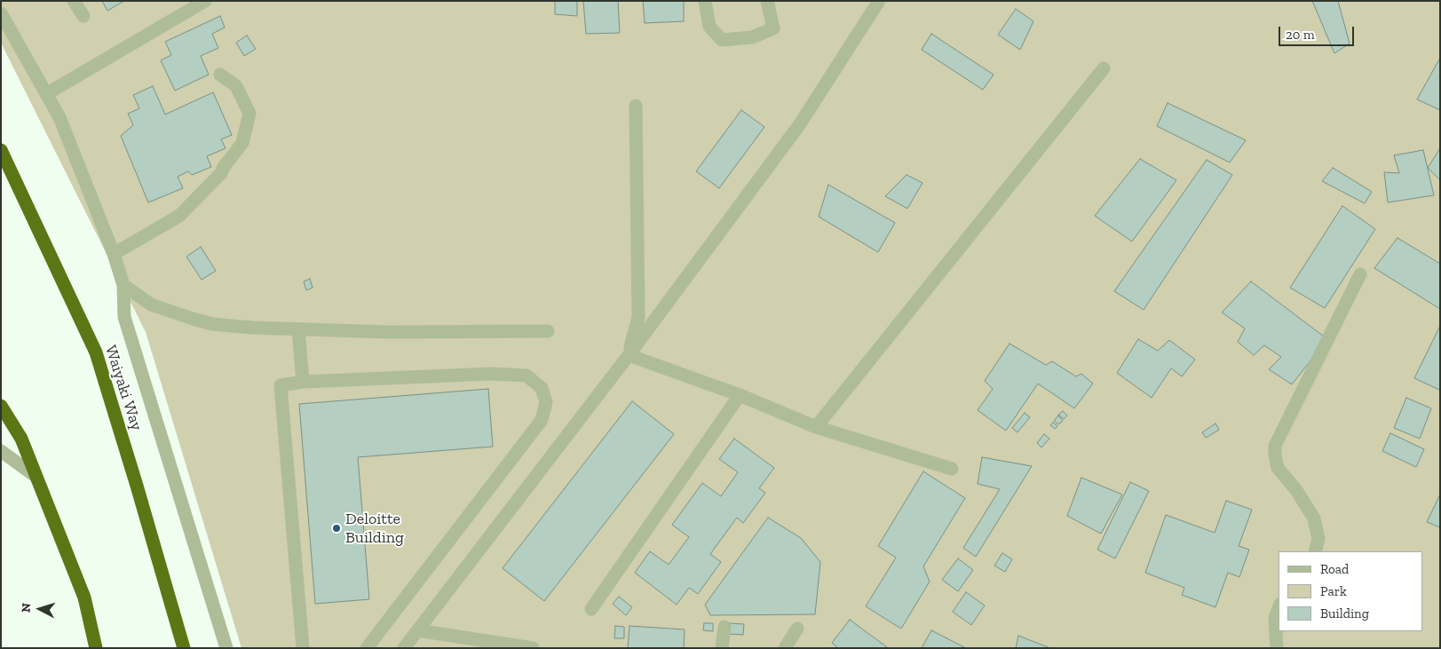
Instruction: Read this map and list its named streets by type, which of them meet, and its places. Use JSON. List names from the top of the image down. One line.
{"streets":{"highway":["Waiyaki Way"]},"places":["Deloitte Building"],"legend":["Road","Park","Building"],"scale_bar":"20 m","north":"left"}
